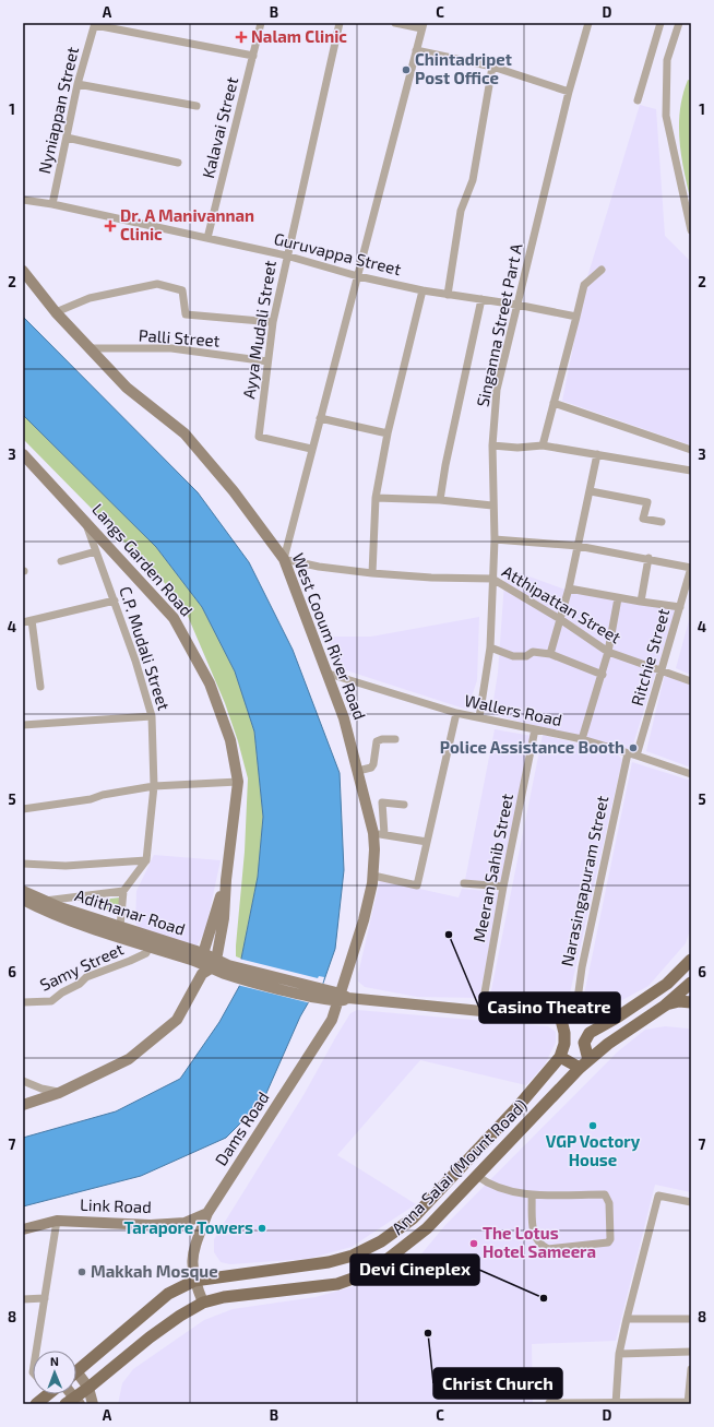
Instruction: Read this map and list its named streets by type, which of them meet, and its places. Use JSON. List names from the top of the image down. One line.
{"streets":{"main road":["Anna Salai (Mount Road)"],"street":["Nyniappan Street","Kalavai Street","Guruvappa Street","Singanna Street Part A","Ayya Mudali Street","Palli Street","Langs Garden Road","Atthipattan Street","West Cooum River Road","C.P. Mudali Street","Ritchie Street","Wallers Road","Meeran Sahib Street","Narasingapuram Street","Adithanar Road","Samy Street","Dams Road","Link Road"]},"crossings":[["Nyniappan Street","Guruvappa Street"],["Kalavai Street","Guruvappa Street"],["Guruvappa Street","Singanna Street Part A"],["Guruvappa Street","Ayya Mudali Street"],["Singanna Street Part A","Atthipattan Street"],["Singanna Street Part A","Wallers Road"],["Ayya Mudali Street","Palli Street"],["Palli Street","West Cooum River Road"],["Langs Garden Road","C.P. Mudali Street"],["Langs Garden Road","Adithanar Road"],["Atthipattan Street","West Cooum River Road"],["Atthipattan Street","Ritchie Street"],["West Cooum River Road","Wallers Road"],["West Cooum River Road","Adithanar Road"],["West Cooum River Road","Dams Road"],["Ritchie Street","Wallers Road"],["Wallers Road","Meeran Sahib Street"],["Wallers Road","Narasingapuram Street"],["Meeran Sahib Street","Adithanar Road"],["Narasingapuram Street","Adithanar Road"],["Adithanar Road","Samy Street"],["Adithanar Road","Dams Road"],["Dams Road","Anna Salai (Mount Road)"],["Dams Road","Link Road"]],"places":{"health":["Nalam Clinic","Dr. A Manivannan Clinic"],"other":["Chintadripet Post Office","Police Assistance Booth","Casino Theatre","VGP Voctory House","Tarapore Towers","The Lotus Hotel Sameera","Makkah Mosque","Devi Cineplex","Christ Church"]},"north":"top","grid":{"columns":["A","B","C","D"],"rows":["1","2","3","4","5","6","7","8"]}}
